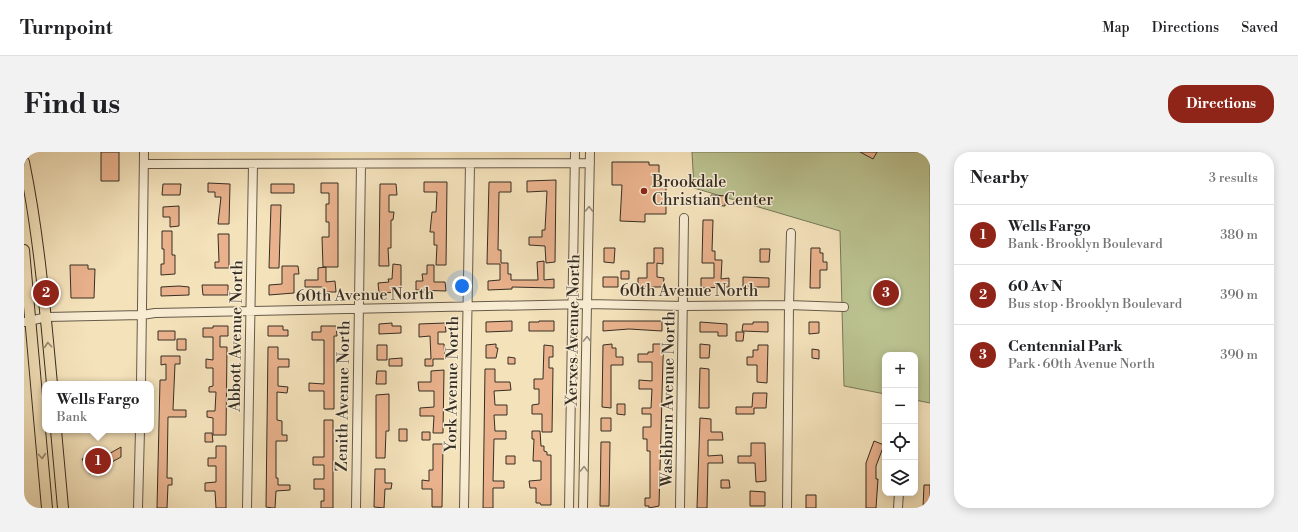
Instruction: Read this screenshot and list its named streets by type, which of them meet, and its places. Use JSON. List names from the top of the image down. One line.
{"streets":{"street":["60th Avenue North","Xerxes Avenue North","Abbott Avenue North","York Avenue North","Zenith Avenue North","Washburn Avenue North"]},"crossings":[["60th Avenue North","Xerxes Avenue North"],["60th Avenue North","Abbott Avenue North"],["60th Avenue North","York Avenue North"],["60th Avenue North","Zenith Avenue North"],["60th Avenue North","Washburn Avenue North"]],"places":["Brookdale Christian Center"],"page":{"header":"Turnpoint","nav":["Map","Directions","Saved"],"buttons":"Directions","title":"Find us","heading":["Nearby","3 results"],"list":[{"mark":"1","name":"Wells Fargo","note":"Bank · Brooklyn Boulevard","value":"380 m"},{"mark":"2","name":"60 Av N","note":"Bus stop · Brooklyn Boulevard","value":"390 m"},{"mark":"3","name":"Centennial Park","note":"Park · 60th Avenue North","value":"390 m"}],"pins":["2","3","1"],"map_buttons":["+","−"],"popup":["Wells Fargo","Bank"]}}
